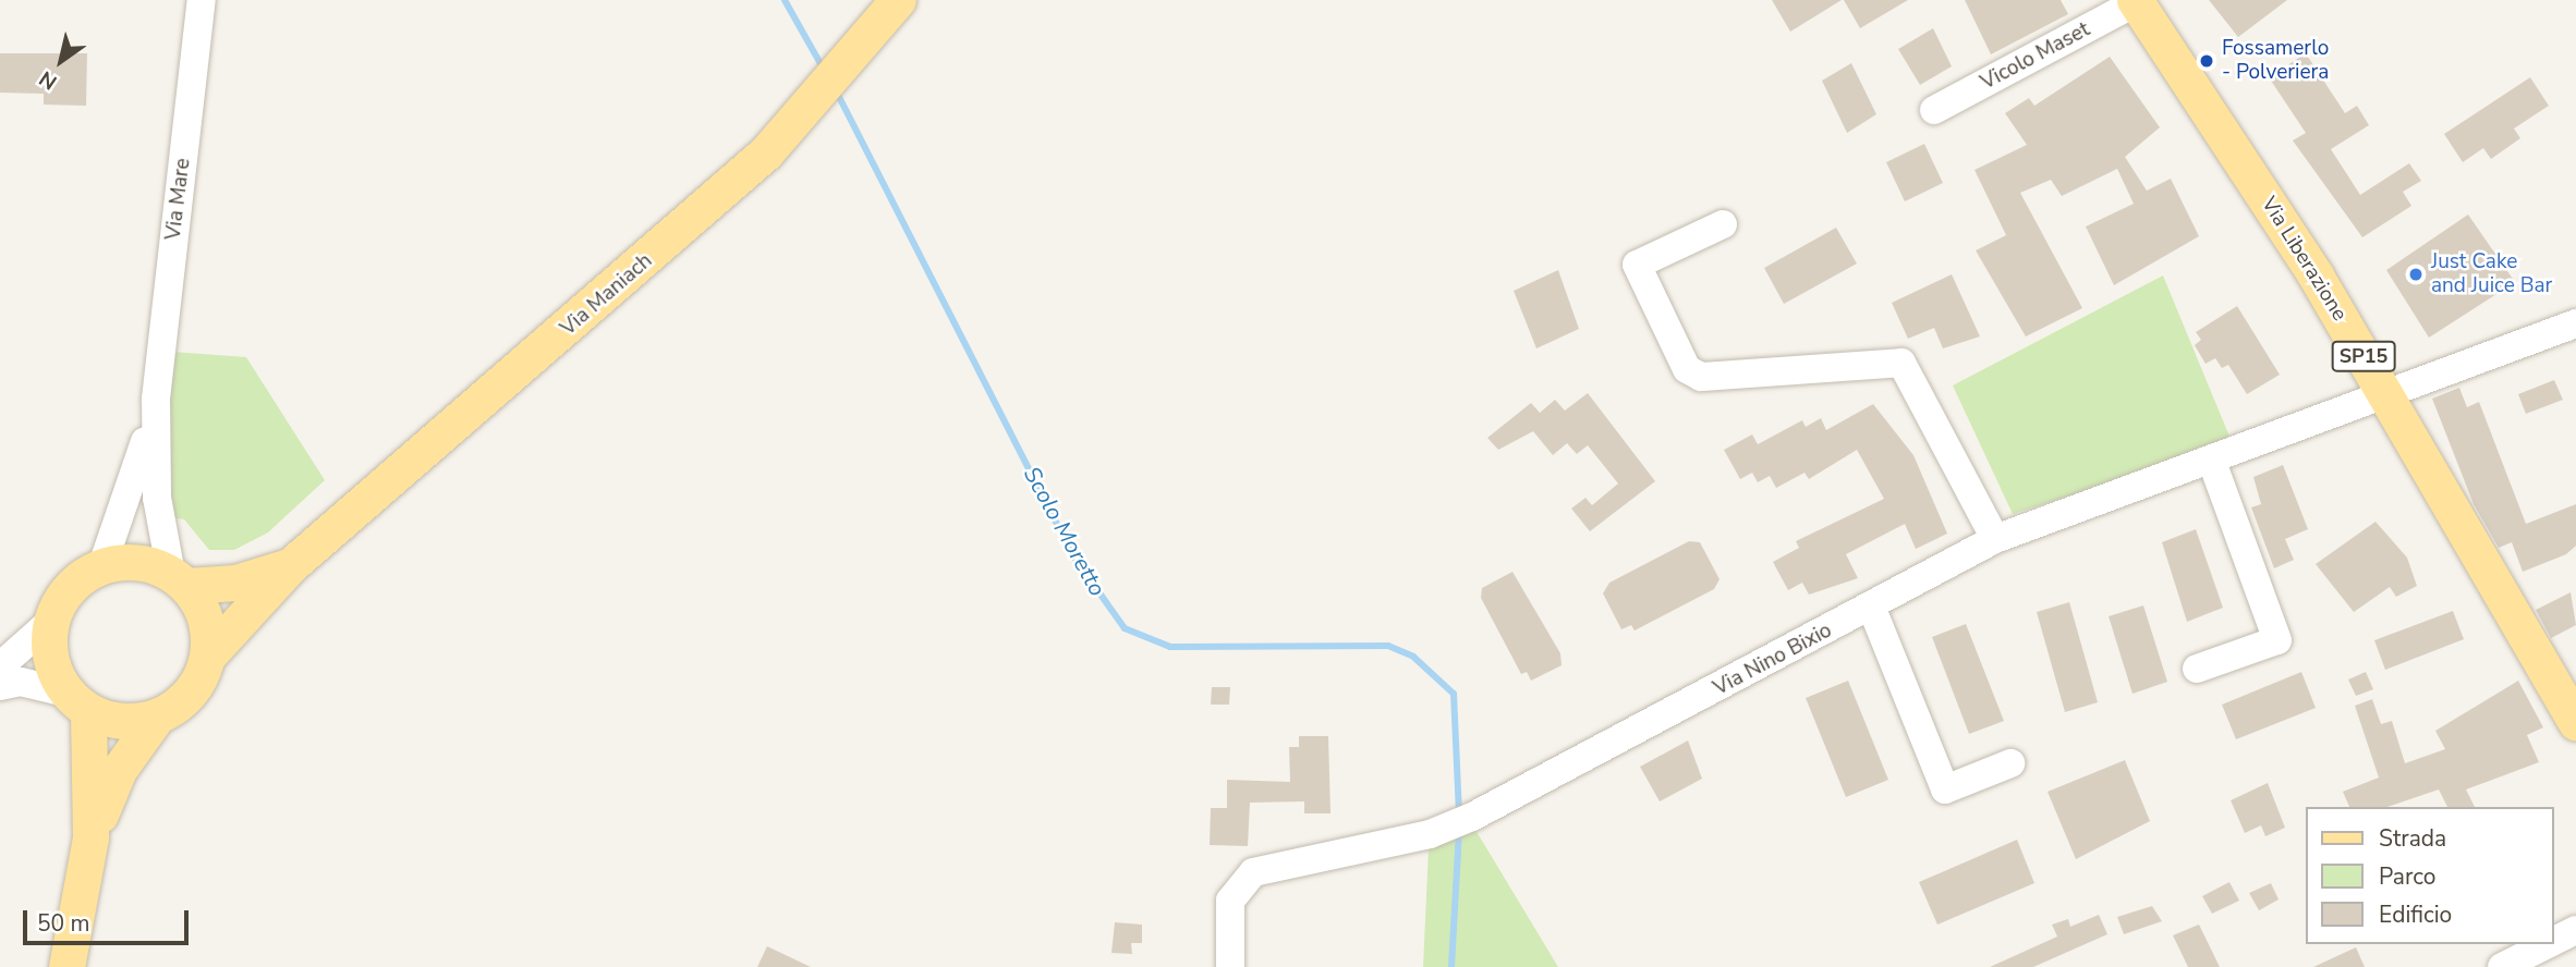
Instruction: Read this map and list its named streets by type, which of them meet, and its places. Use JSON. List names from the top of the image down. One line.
{"streets":{"main road":["Via Liberazione","Via Maniach","SP15"],"street":["Vicolo Maset","Via Mare","Via Nino Bixio"]},"crossings":[["Vicolo Maset","Via Liberazione"],["Via Liberazione","Via Nino Bixio"]],"water":["Scolo Moretto"],"places":["Fossamerlo - Polveriera","Just Cake and Juice Bar"],"legend":["Strada","Parco","Edificio"],"scale_bar":"50 m","north":"bottom left"}
